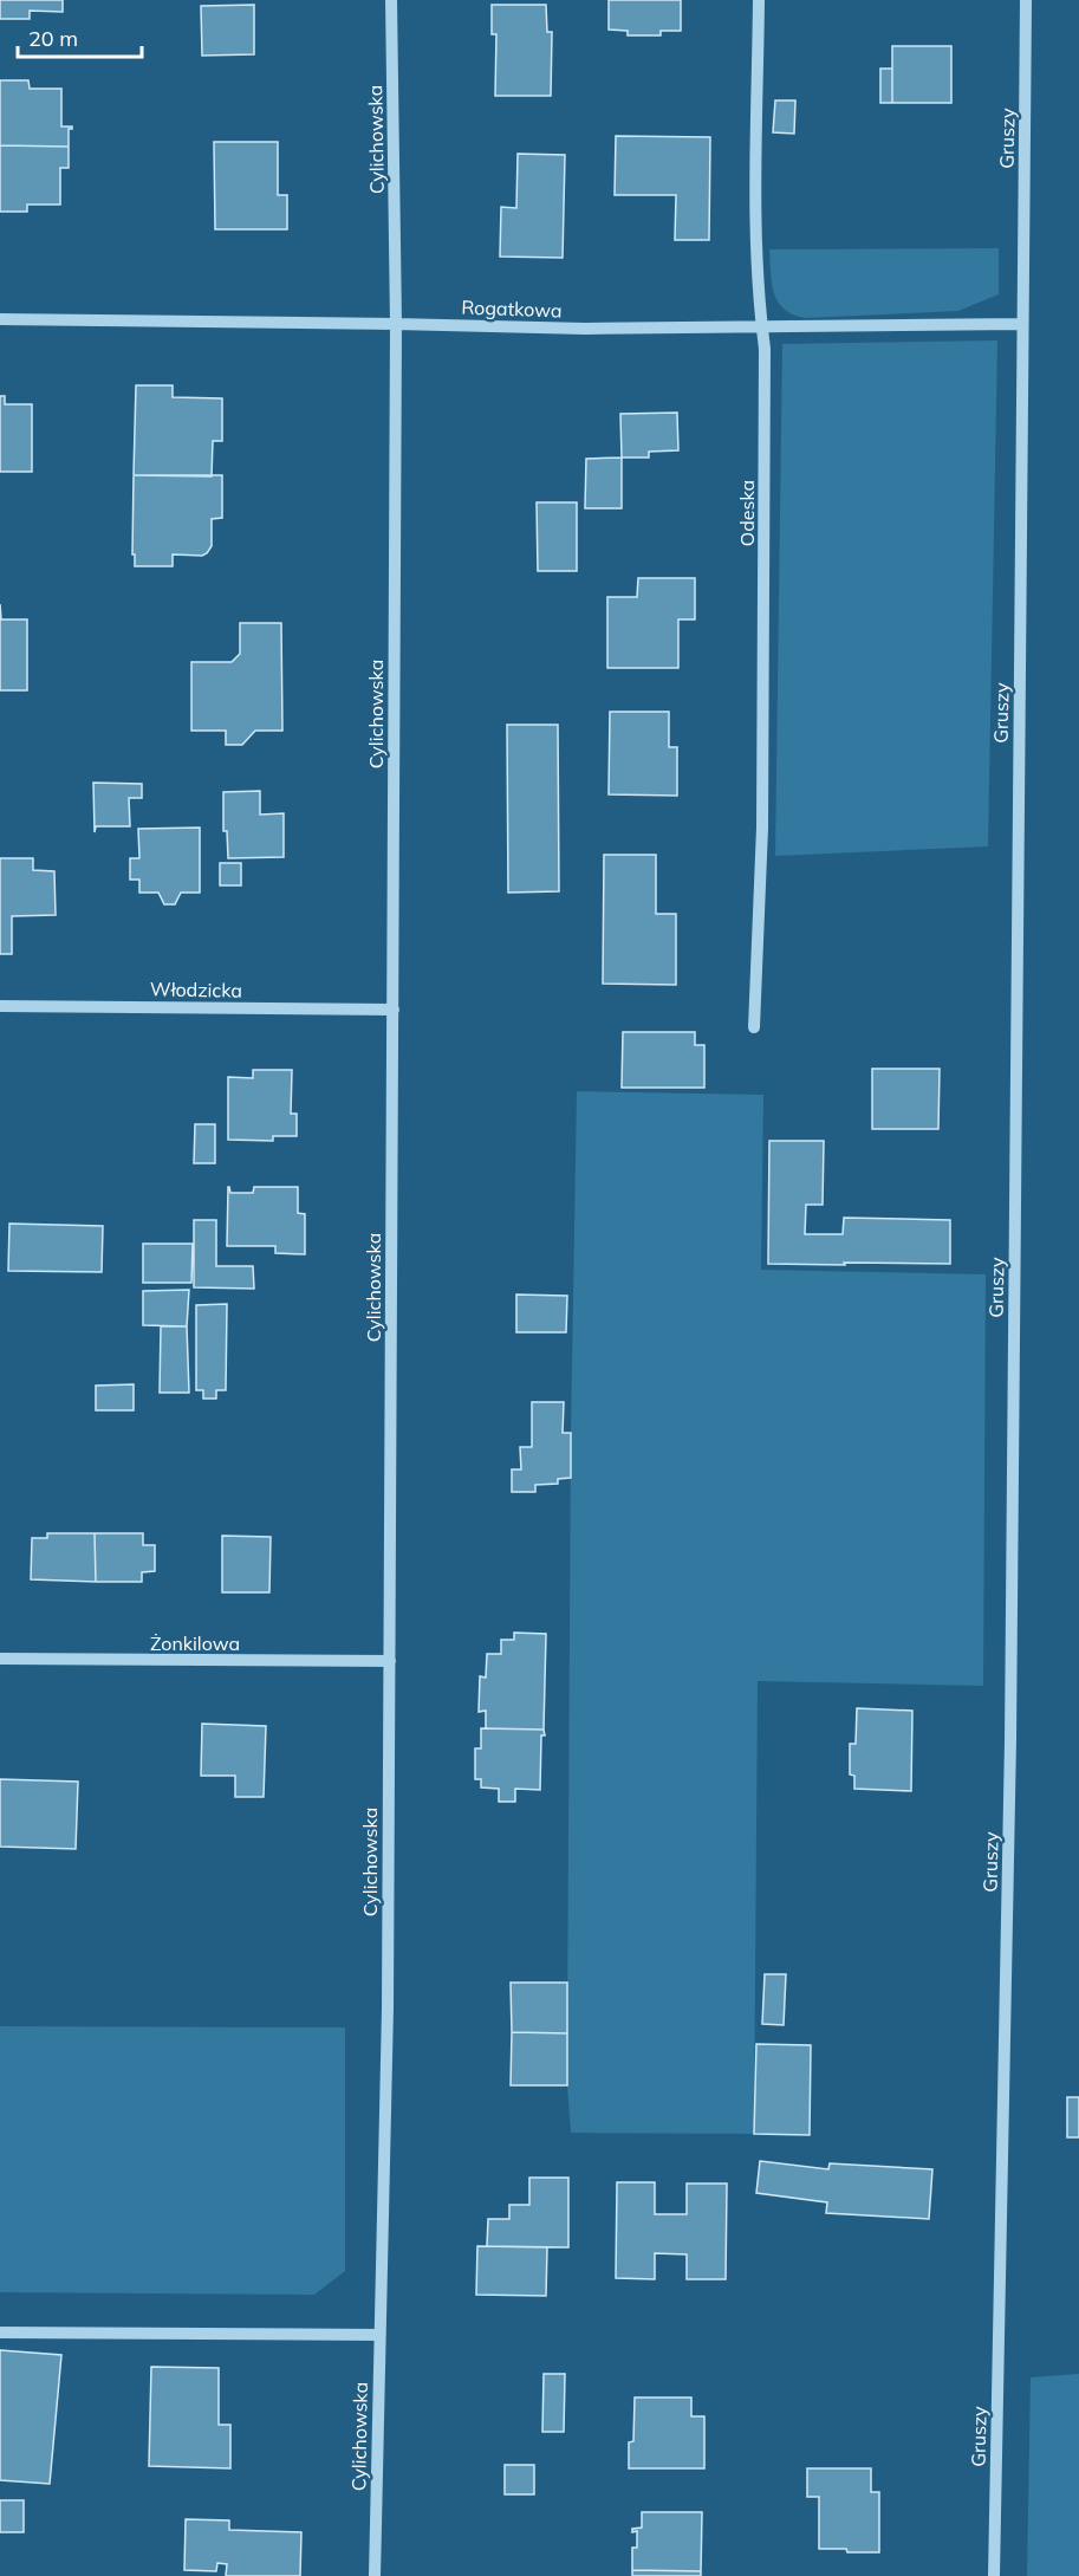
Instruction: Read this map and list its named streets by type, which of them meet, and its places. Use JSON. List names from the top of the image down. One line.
{"streets":{"street":["Gruszy","Cylichowska","Rogatkowa","Odeska","Włodzicka","Żonkilowa"]},"crossings":[["Gruszy","Rogatkowa"],["Cylichowska","Rogatkowa"],["Cylichowska","Włodzicka"],["Cylichowska","Żonkilowa"],["Rogatkowa","Odeska"]],"scale_bar":"20 m"}
